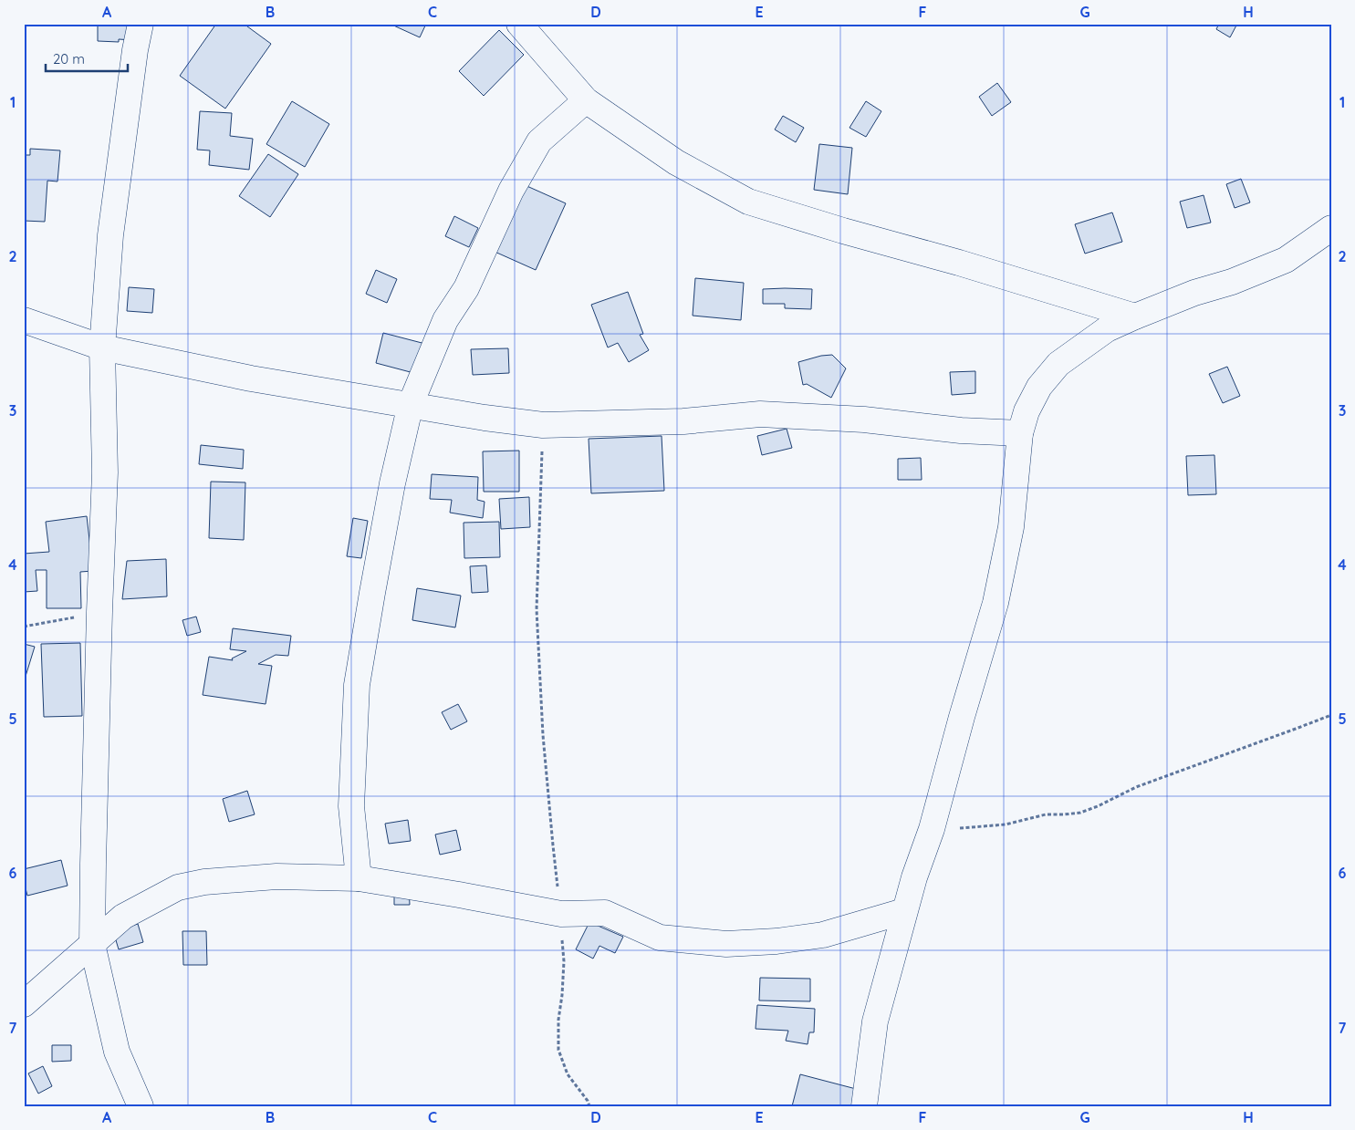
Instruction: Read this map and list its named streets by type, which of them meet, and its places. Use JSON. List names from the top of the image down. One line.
{"scale_bar":"20 m","grid":{"columns":["A","B","C","D","E","F","G","H"],"rows":["1","2","3","4","5","6","7"]}}
